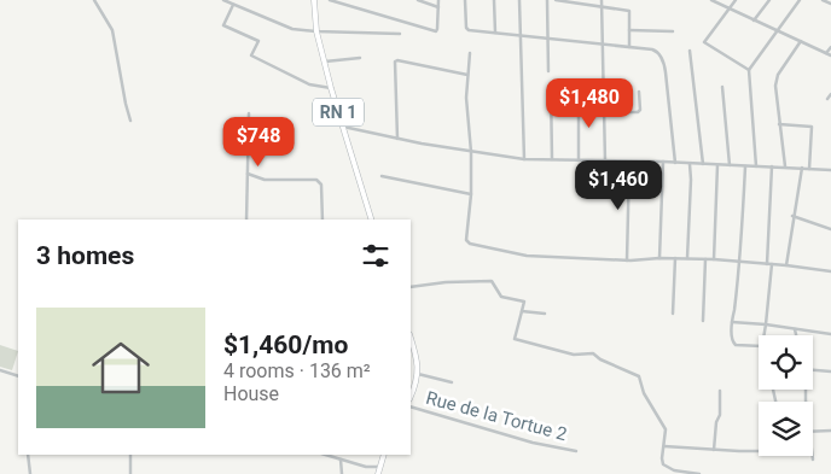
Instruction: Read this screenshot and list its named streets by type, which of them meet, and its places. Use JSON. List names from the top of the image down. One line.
{"streets":{"main road":["RN 1"],"street":["Rue de la Tortue 2"]},"page":{"price":["$1,480","$748","$1,460"],"heading":"3 homes","list":[{"name":"$1,460/mo","note":"4 rooms · 136 m² · House"}]}}
